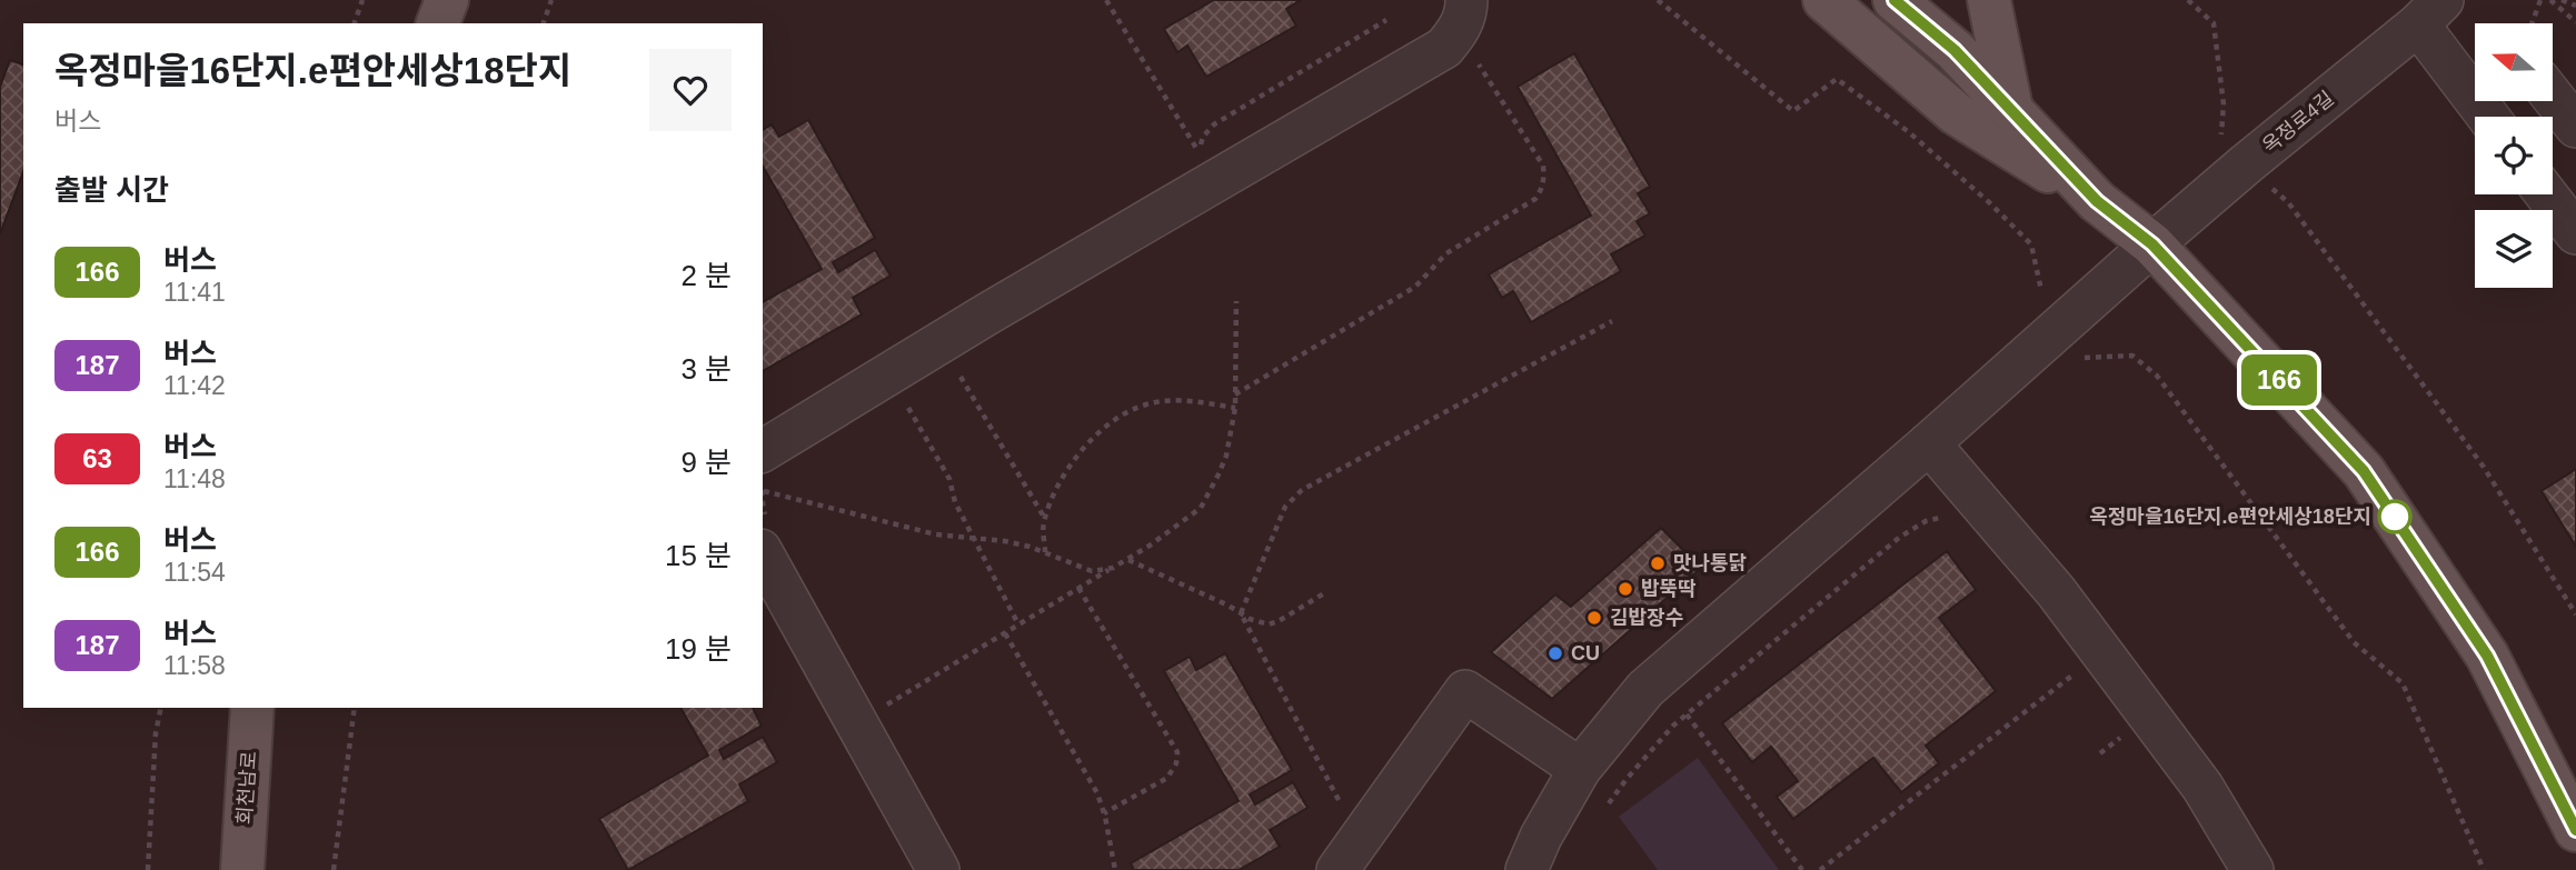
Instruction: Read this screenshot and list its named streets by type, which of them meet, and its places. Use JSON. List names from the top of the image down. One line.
{"streets":{"main road":["회천남로"],"street":["옥정로4길"]},"places":["옥정마을16단지.e편안세상18단지","맛나통닭","밥뚝딱","김밥장수","CU"],"lines":["bus line 166"],"north":"left","page":{"on_map":"166","heading":[["옥정마을16단지.e편안세상18단지","버스"],"출발 시간"],"list":[{"mark":"166","name":"버스","note":"11:41","value":"2 분"},{"mark":"187","name":"버스","note":"11:42","value":"3 분"},{"mark":"63","name":"버스","note":"11:48","value":"9 분"},{"mark":"166","name":"버스","note":"11:54","value":"15 분"},{"mark":"187","name":"버스","note":"11:58","value":"19 분"}]}}
